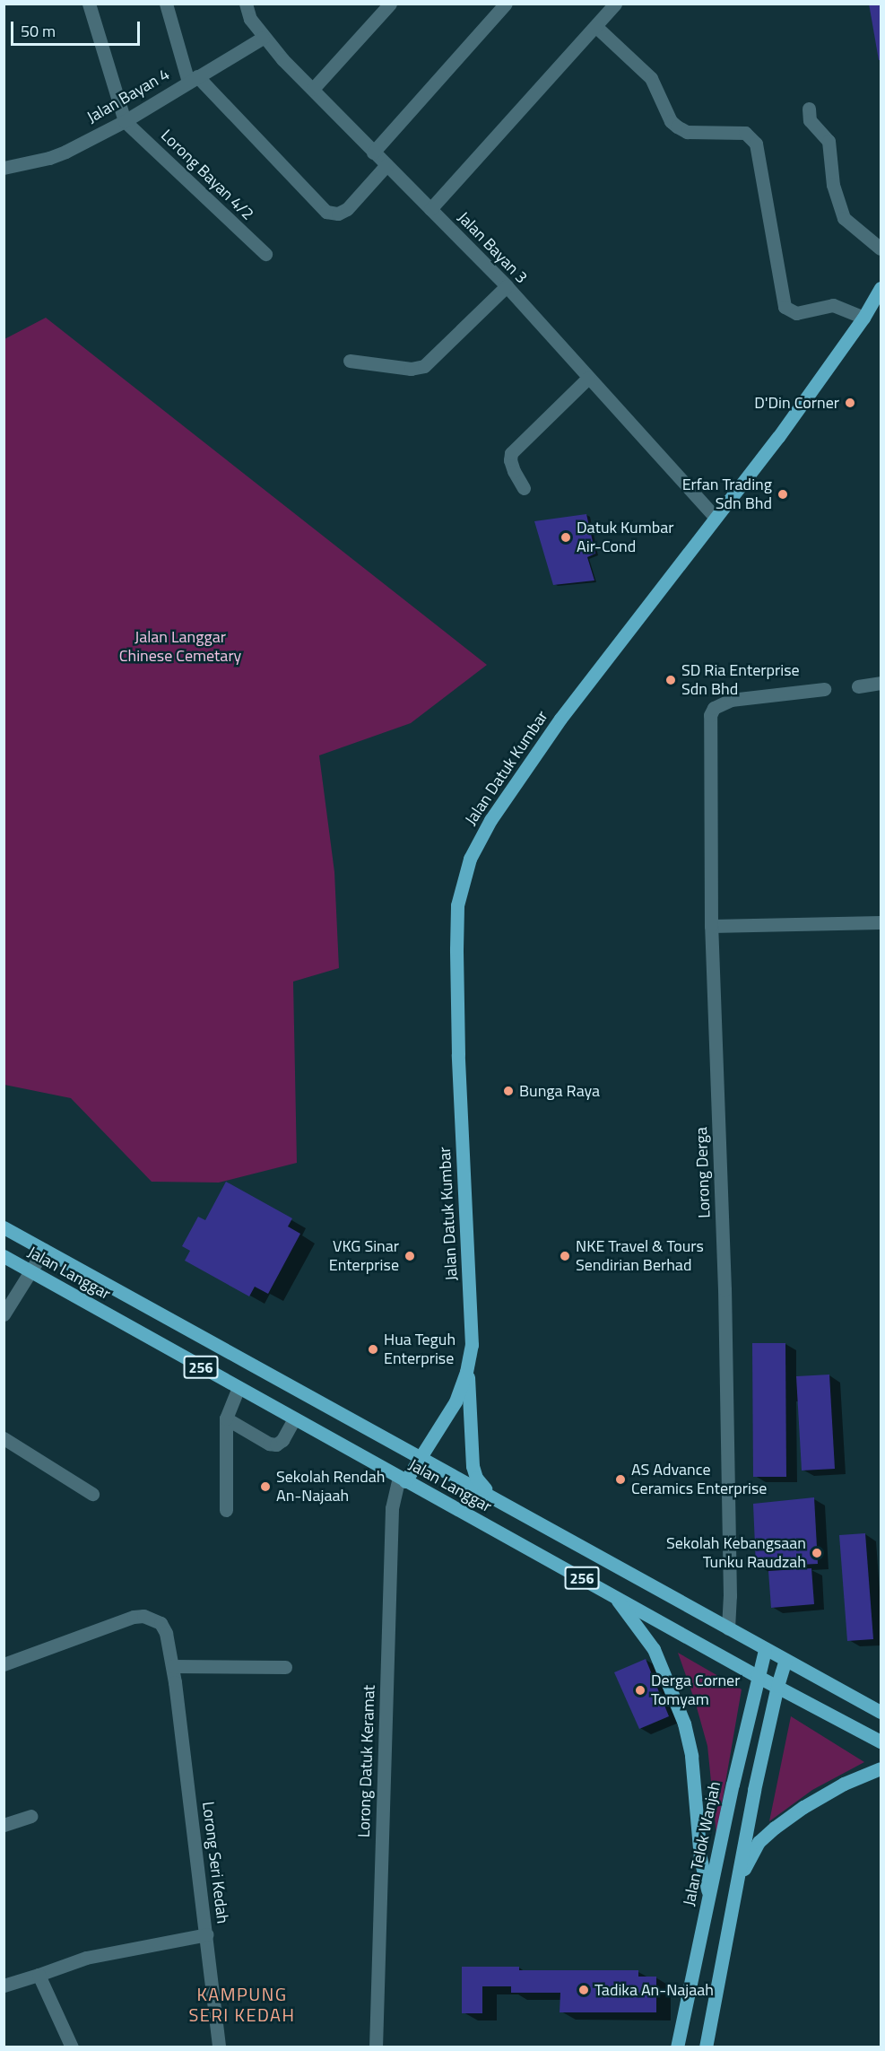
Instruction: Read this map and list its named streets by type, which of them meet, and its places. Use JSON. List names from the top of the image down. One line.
{"streets":{"main road":["Jalan Datuk Kumbar","Jalan Langgar","256","Jalan Telok Wanjah"],"street":["Jalan Bayan 4","Lorong Bayan 4/2","Jalan Bayan 3","Lorong Derga","Lorong Datuk Keramat","Lorong Seri Kedah"]},"crossings":[["Jalan Bayan 4","Lorong Bayan 4/2"],["Jalan Bayan 4","Jalan Bayan 3"],["Jalan Bayan 3","Jalan Datuk Kumbar"],["Jalan Datuk Kumbar","Jalan Langgar"],["Jalan Datuk Kumbar","Lorong Datuk Keramat"],["Lorong Derga","Jalan Langgar"],["Jalan Langgar","Lorong Datuk Keramat"],["Jalan Langgar","Jalan Telok Wanjah"]],"districts":["KAMPUNG SERI KEDAH"],"parks":["Jalan Langgar Chinese Cemetary"],"places":["D'Din Corner","Erfan Trading Sdn Bhd","Datuk Kumbar Air-Cond","SD Ria Enterprise Sdn Bhd","Bunga Raya","VKG Sinar Enterprise","NKE Travel & Tours Sendirian Berhad","Hua Teguh Enterprise","AS Advance Ceramics Enterprise","Sekolah Rendah An-Najaah","Sekolah Kebangsaan Tunku Raudzah","Derga Corner Tomyam","Tadika An-Najaah"],"scale_bar":"50 m"}
